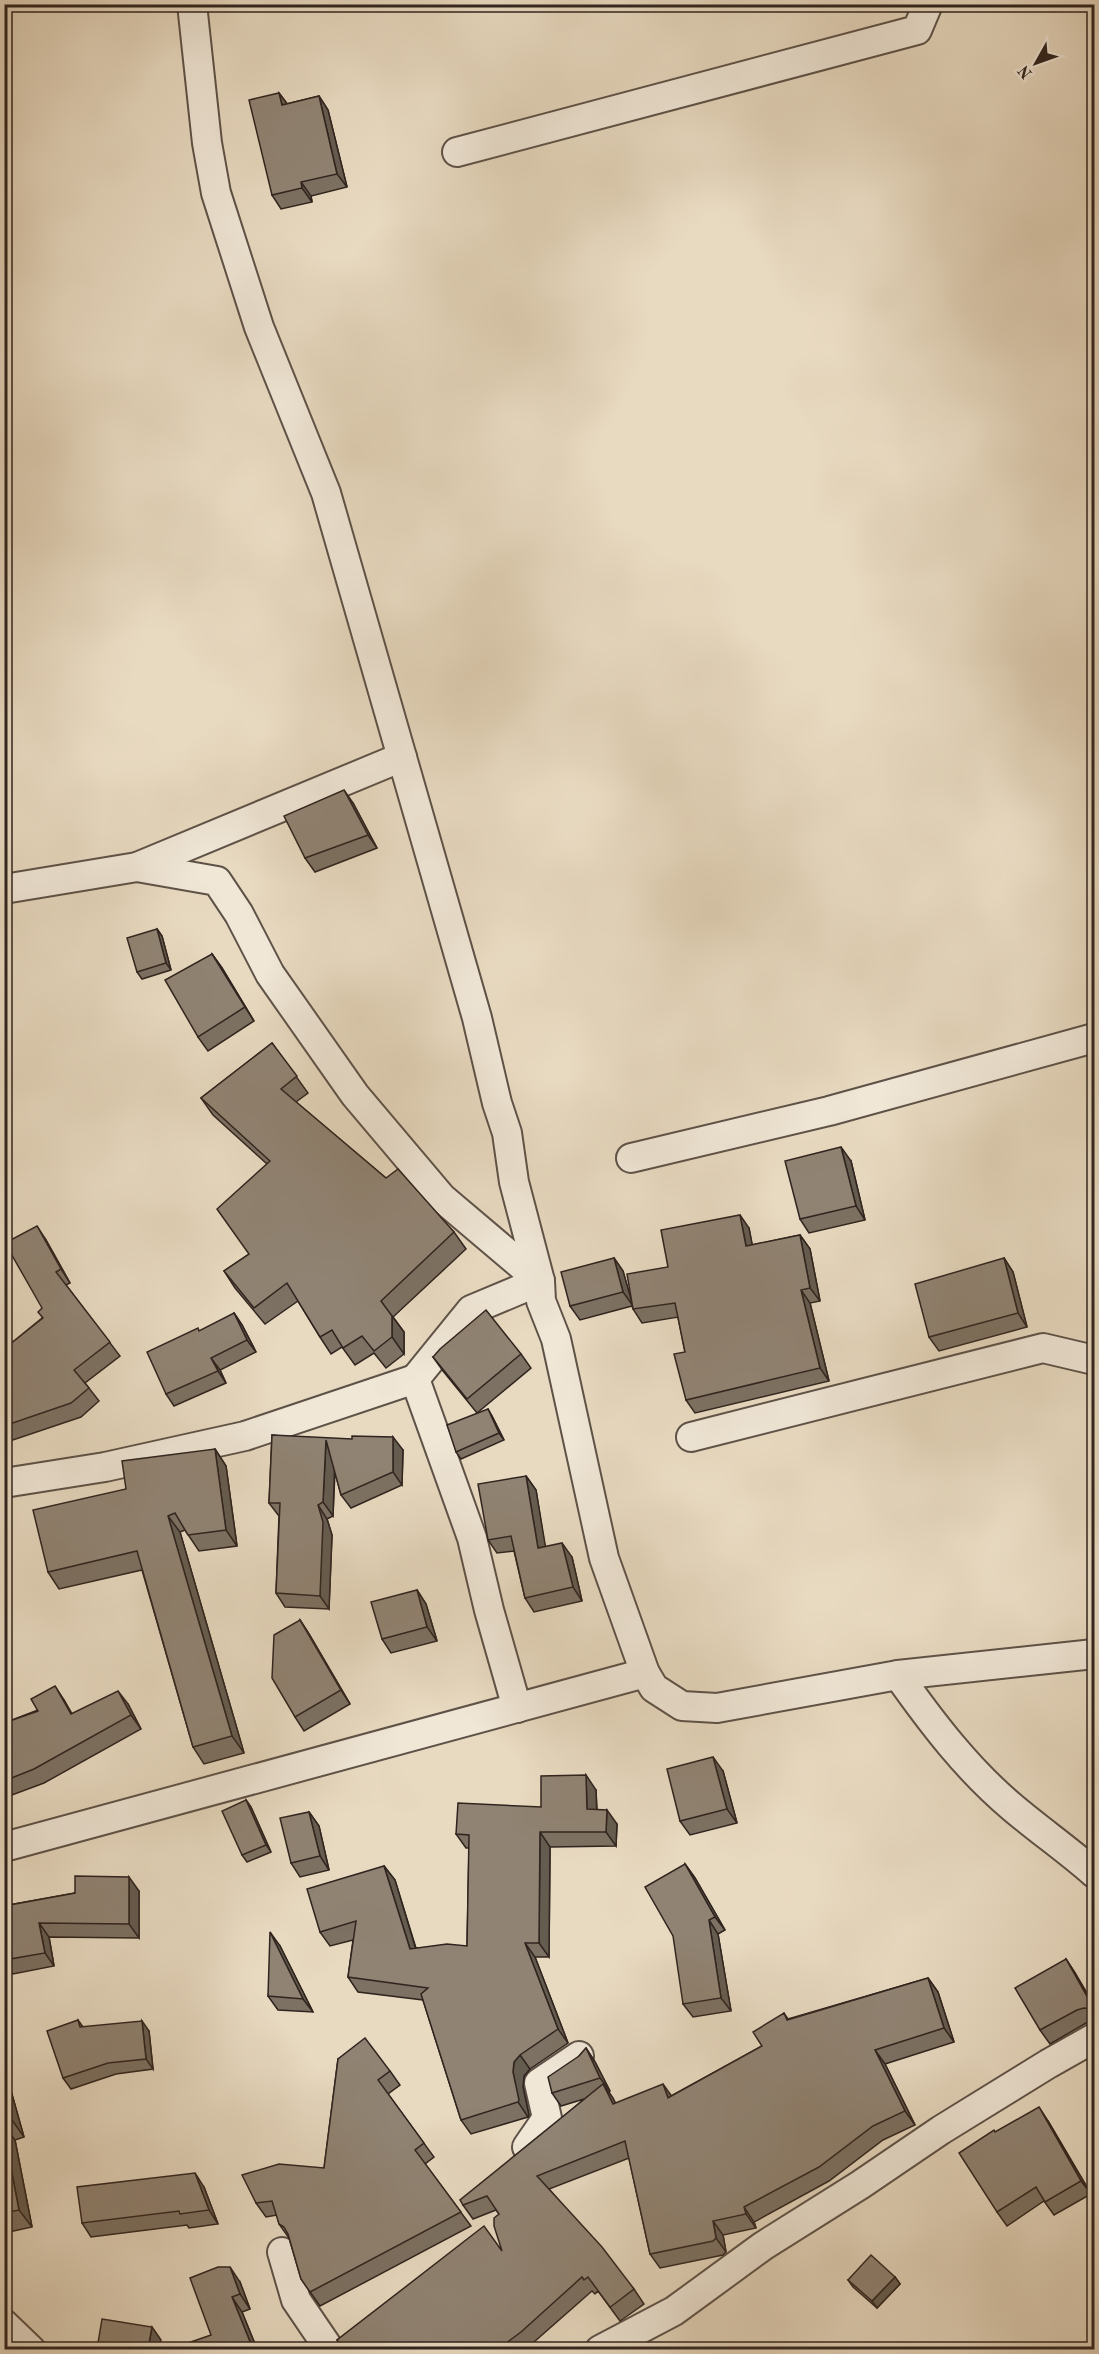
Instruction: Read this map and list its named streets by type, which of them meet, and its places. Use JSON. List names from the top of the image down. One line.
{"north":"bottom left"}
